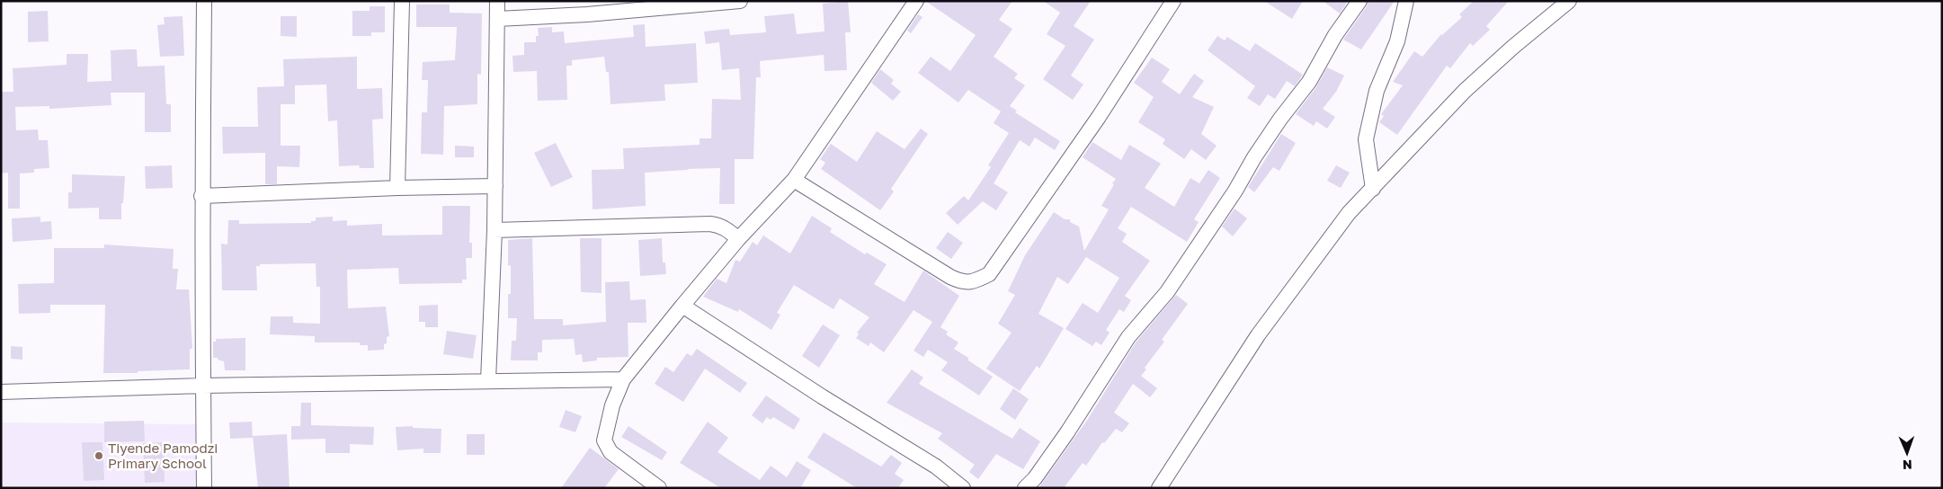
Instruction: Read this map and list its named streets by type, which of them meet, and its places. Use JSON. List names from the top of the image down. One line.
{"places":["Tiyende Pamodzi Primary School"],"north":"bottom"}
